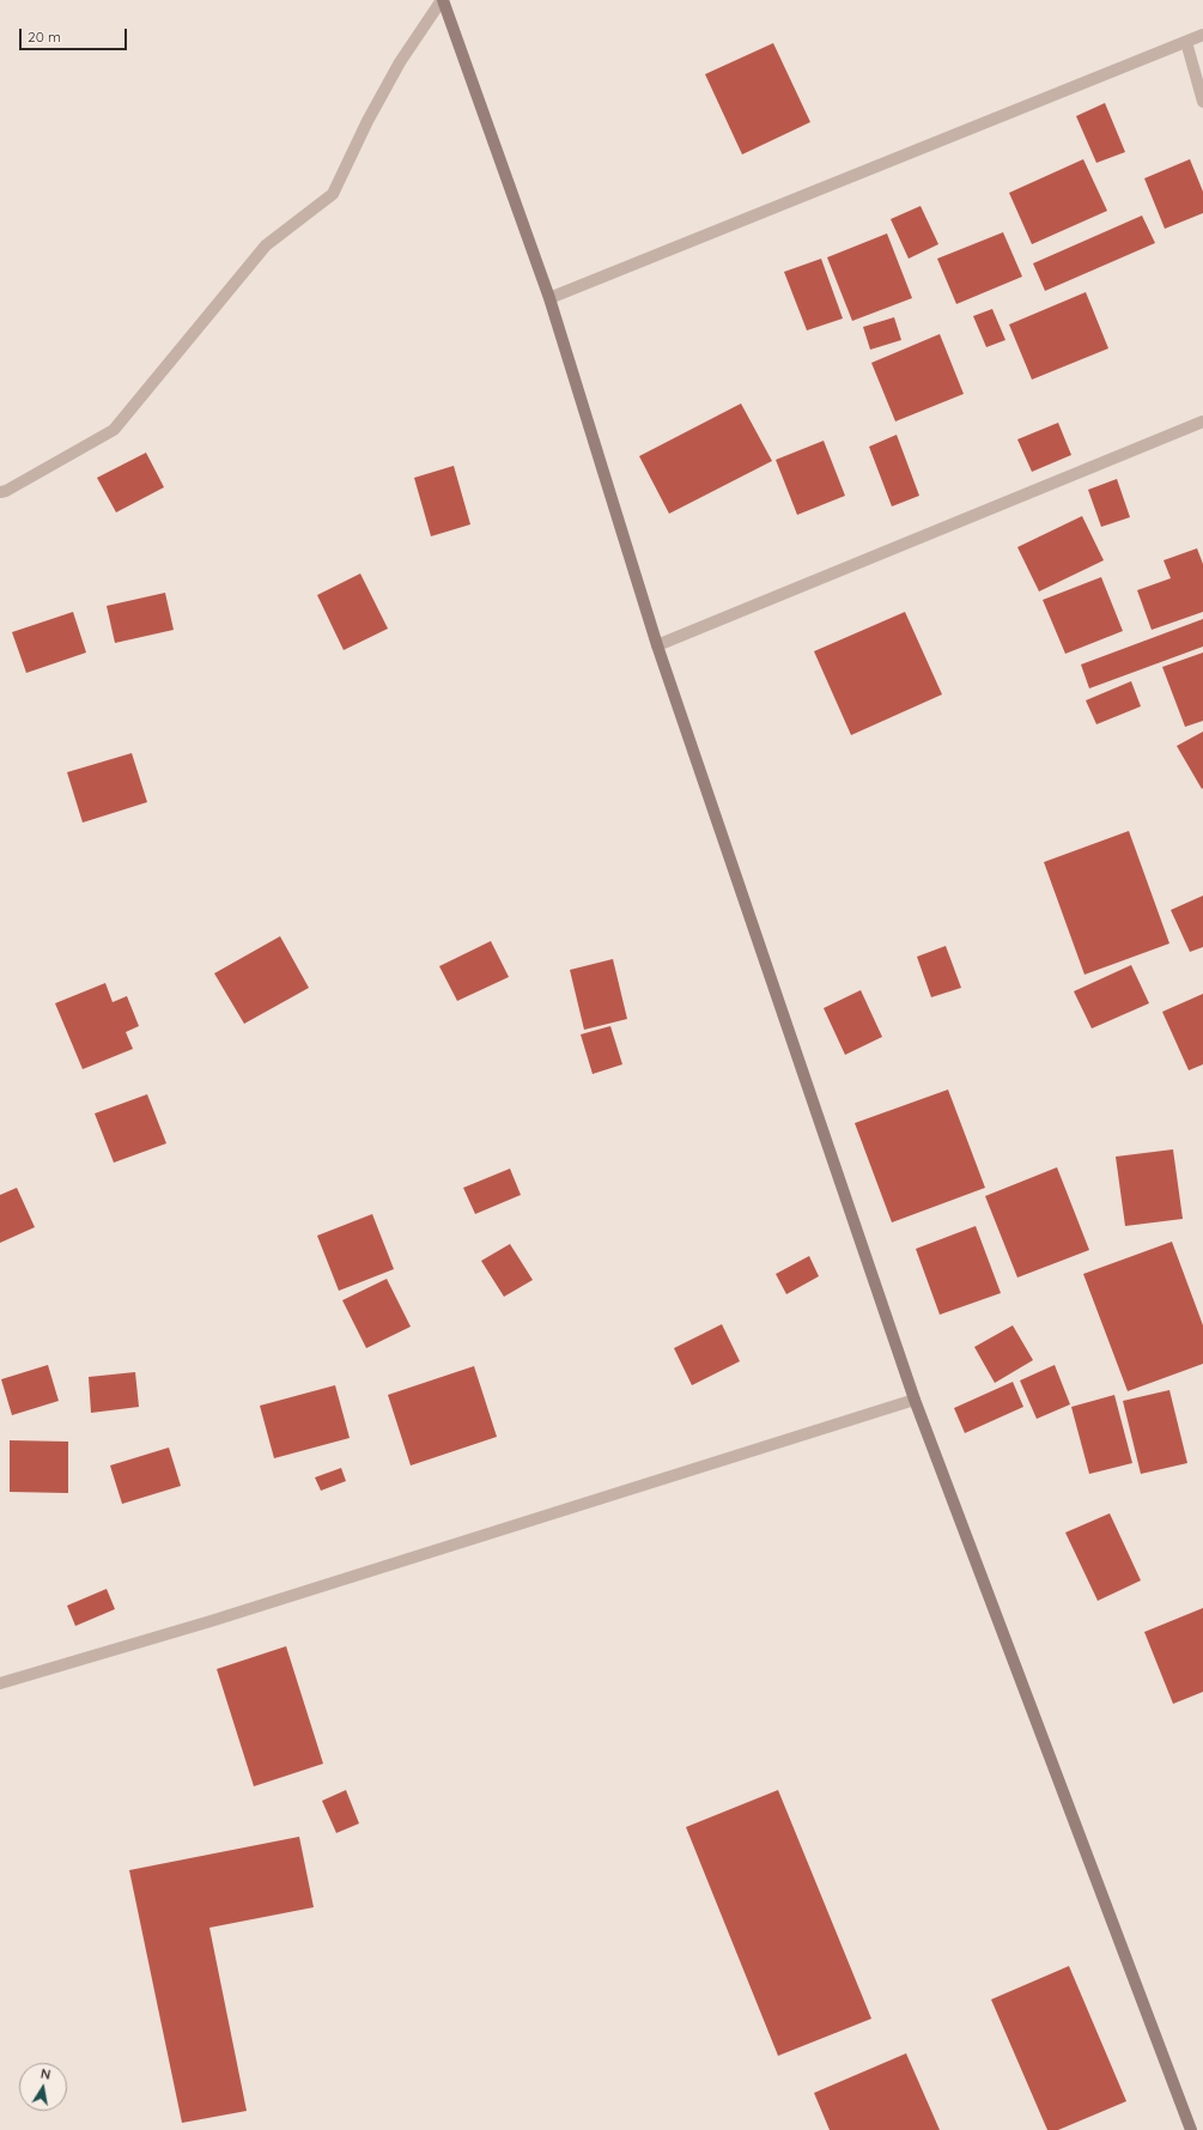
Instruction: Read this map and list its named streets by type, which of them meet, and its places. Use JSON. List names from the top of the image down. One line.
{"scale_bar":"20 m","north":"top"}
